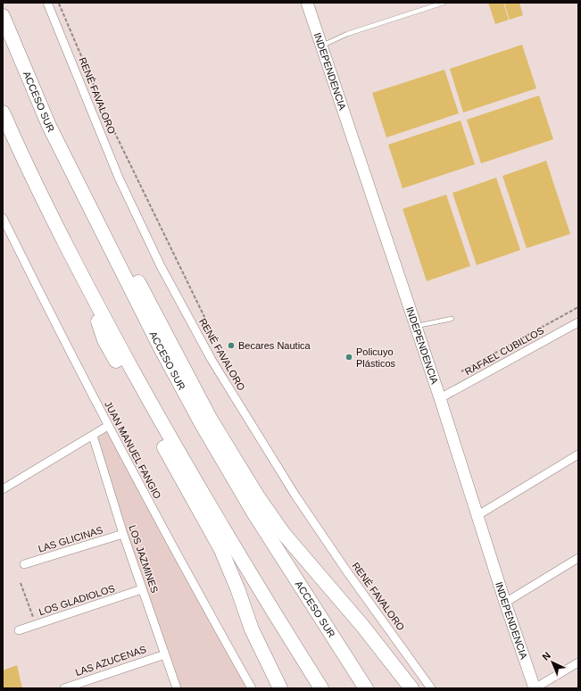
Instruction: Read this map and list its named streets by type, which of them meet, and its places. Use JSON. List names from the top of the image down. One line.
{"streets":{"highway":["ACCESO SUR"],"street":["INDEPENDENCIA","RENÉ FAVALORO","RAFAEL CUBILLOS","JUAN MANUEL FANGIO","LAS GLICINAS","LOS JAZMINES","LOS GLADIOLOS","LAS AZUCENAS"]},"crossings":[["INDEPENDENCIA","RAFAEL CUBILLOS"],["LAS GLICINAS","LOS JAZMINES"],["LOS JAZMINES","LOS GLADIOLOS"],["LOS JAZMINES","LAS AZUCENAS"]],"places":["Becares Nautica","Policuyo Plásticos"],"north":"top left"}
